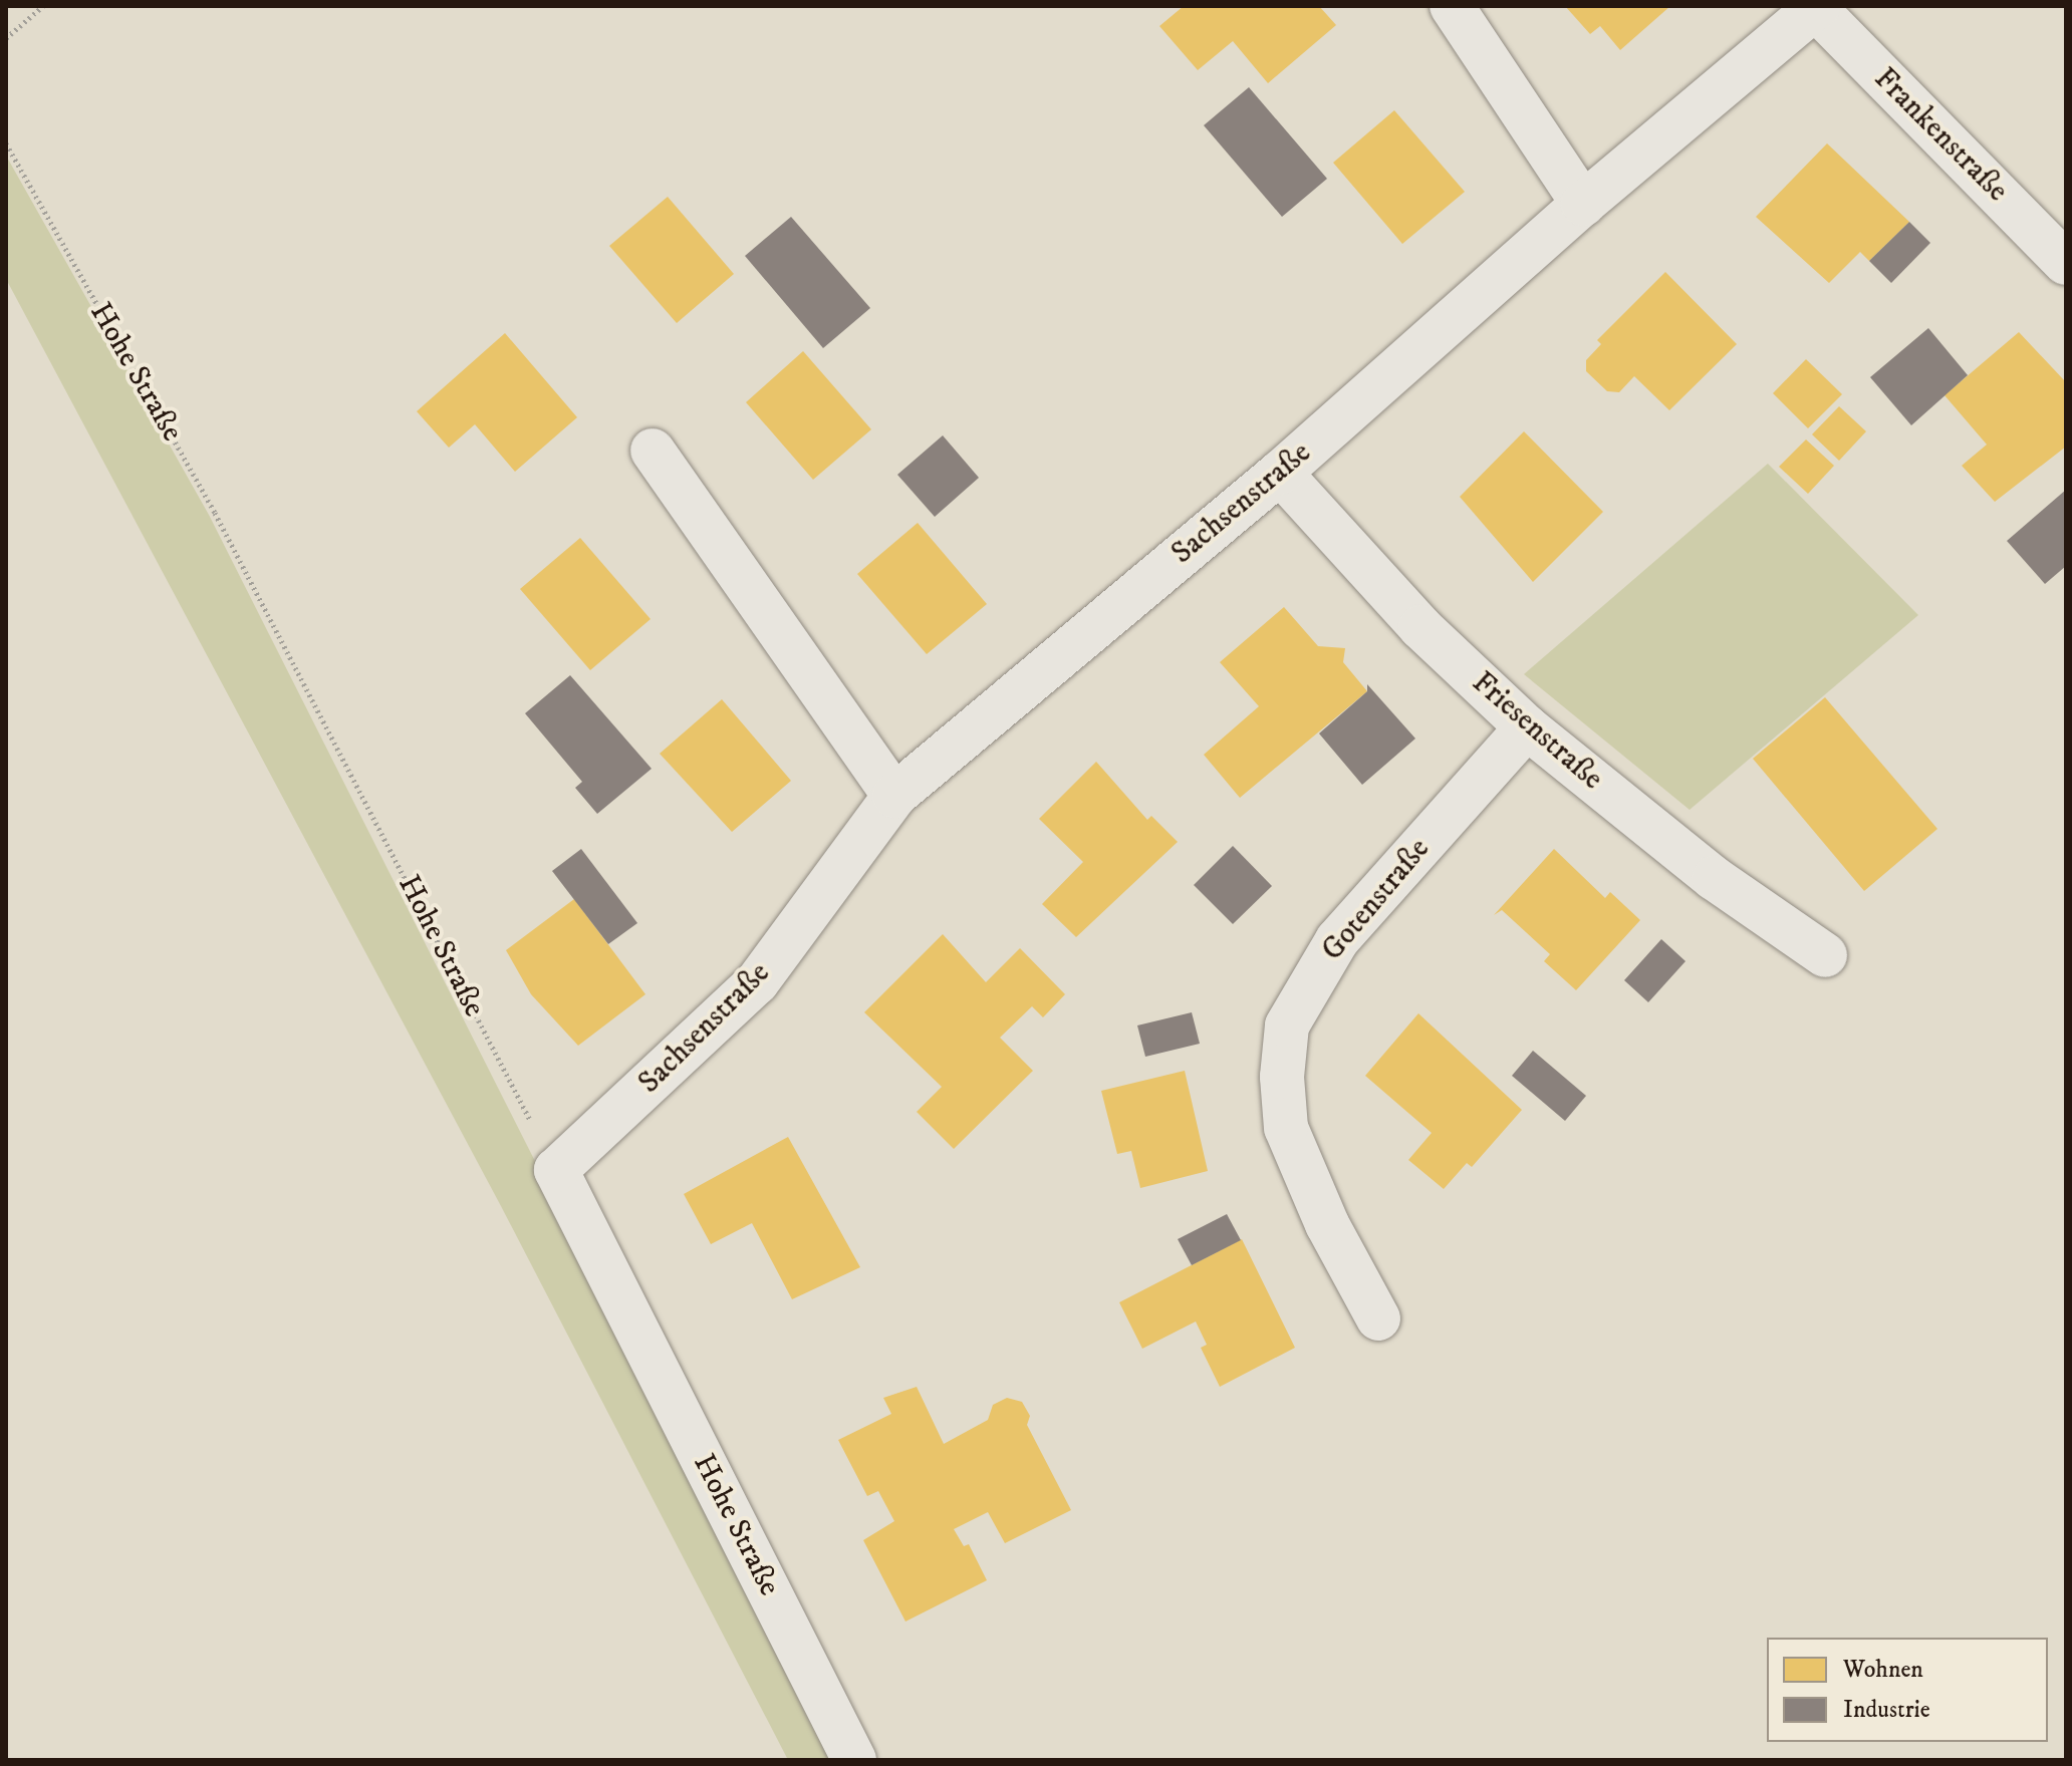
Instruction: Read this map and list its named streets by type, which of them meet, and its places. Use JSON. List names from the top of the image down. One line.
{"streets":{"street":["Frankenstraße","Hohe Straße","Sachsenstraße","Friesenstraße","Gotenstraße"]},"crossings":[["Frankenstraße","Sachsenstraße"],["Hohe Straße","Sachsenstraße"],["Sachsenstraße","Friesenstraße"],["Friesenstraße","Gotenstraße"]],"legend":["Wohnen","Industrie"]}
